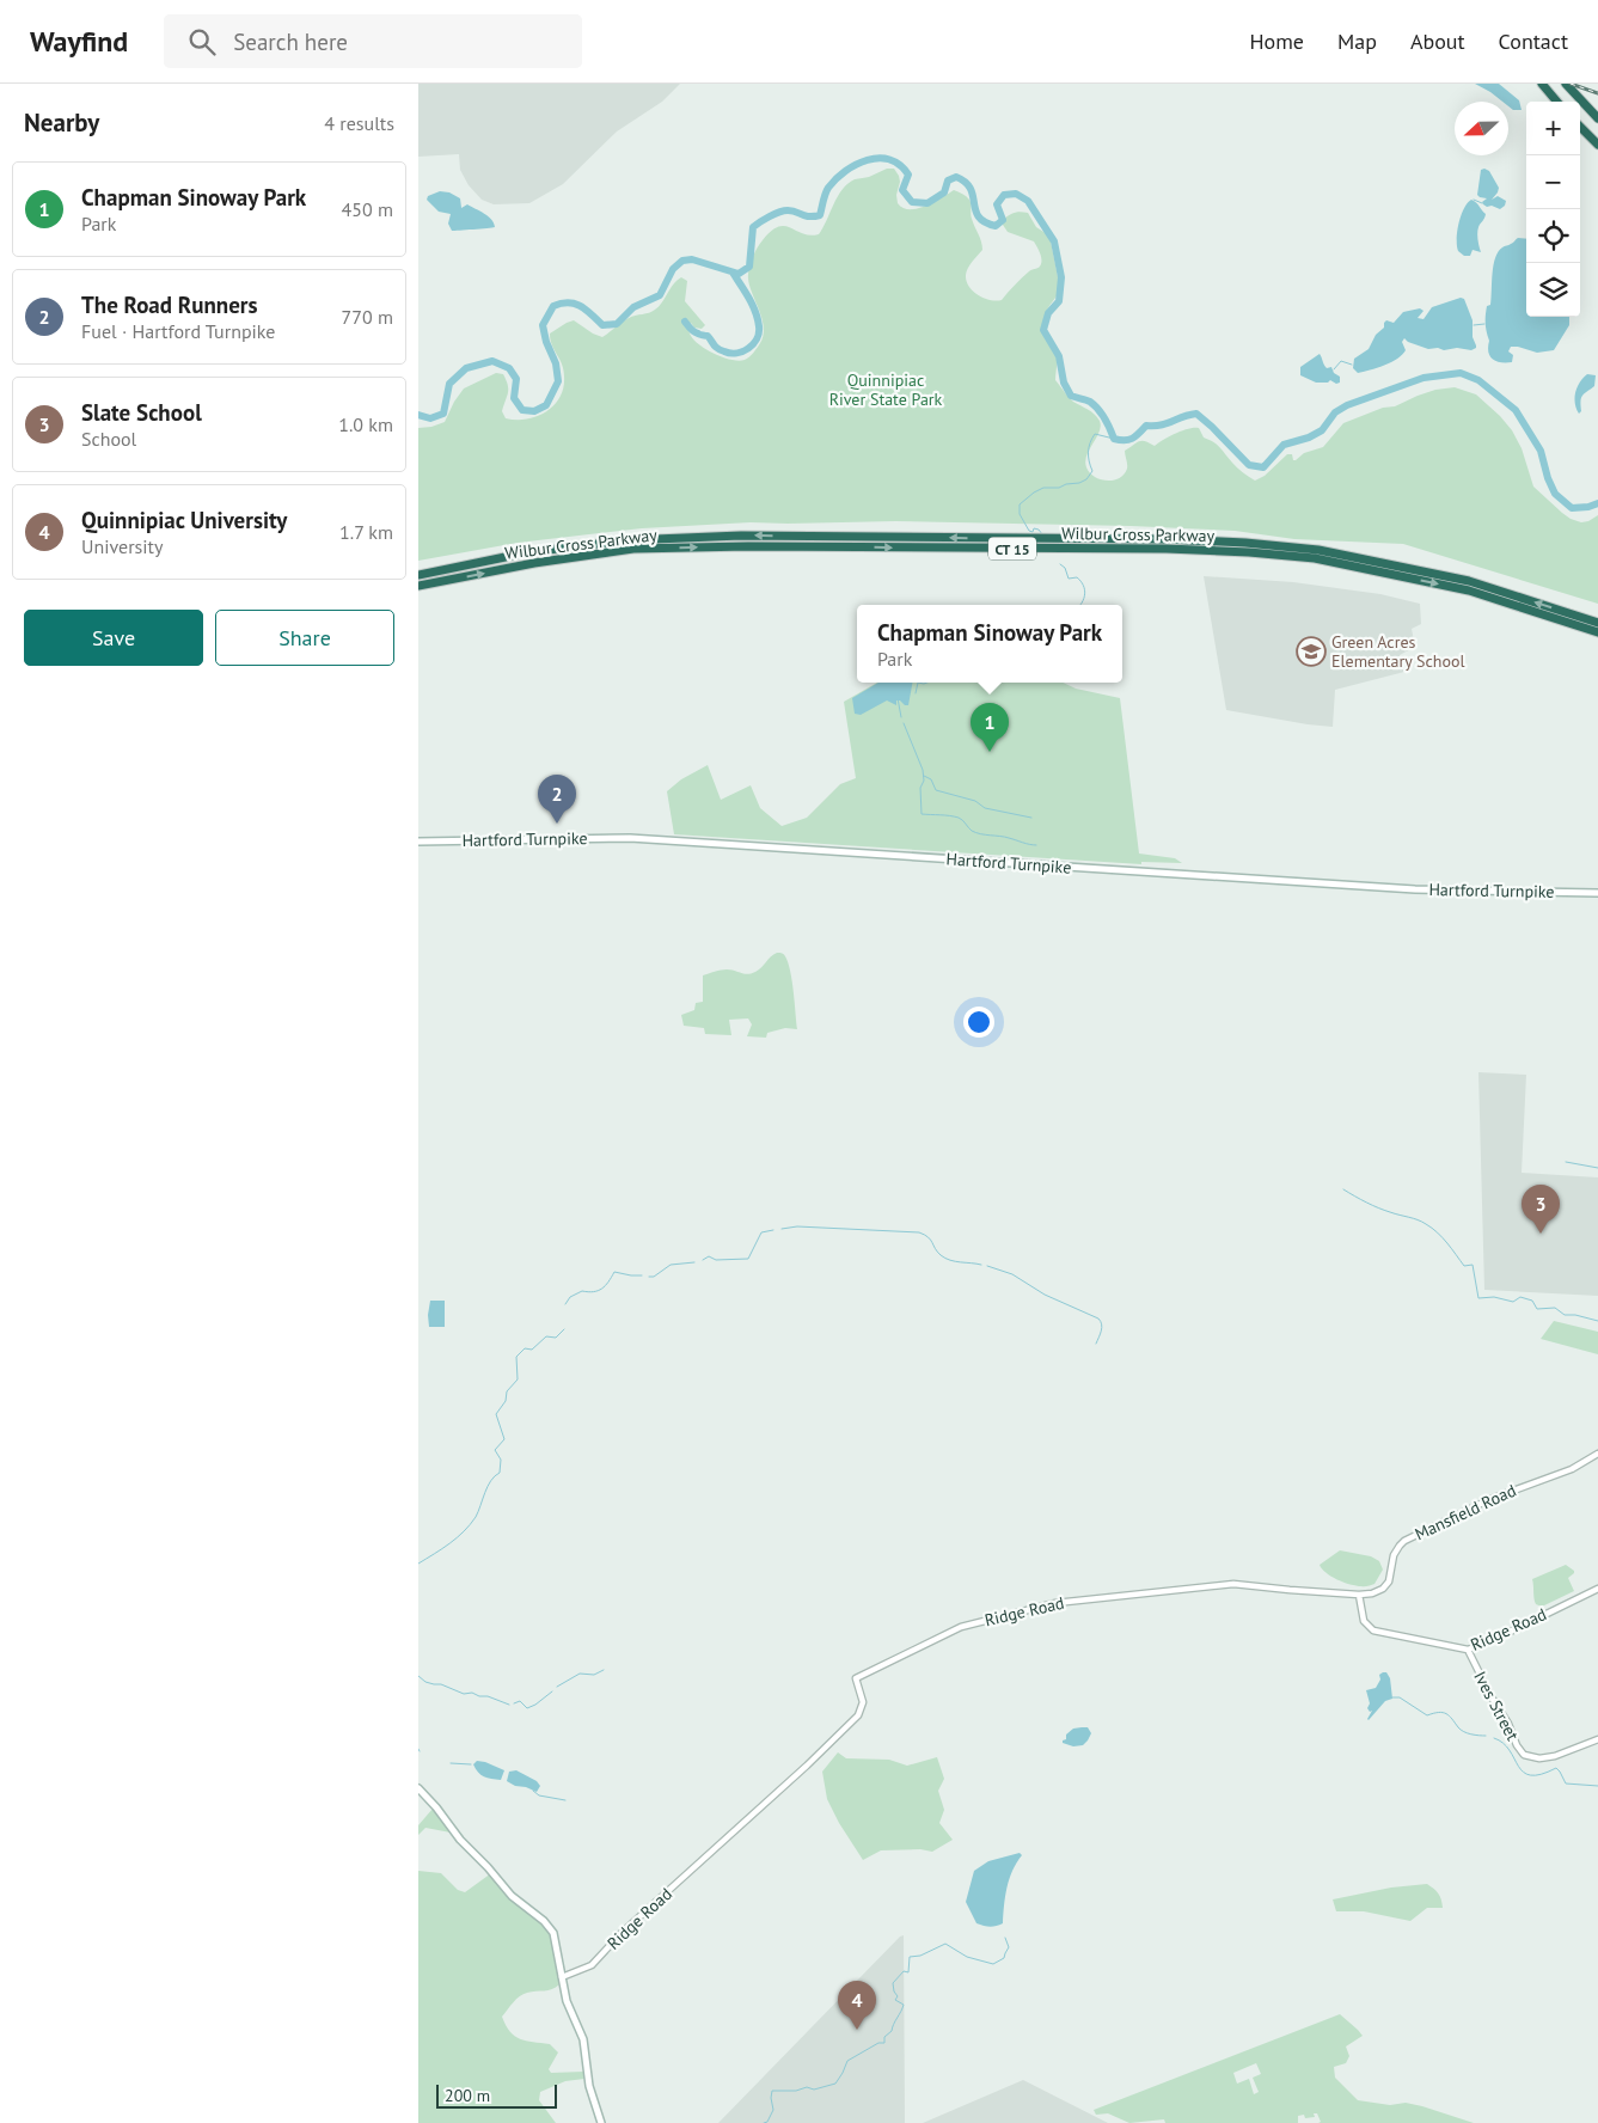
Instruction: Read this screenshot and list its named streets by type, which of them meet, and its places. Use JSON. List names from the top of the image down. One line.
{"streets":{"highway":["Wilbur Cross Parkway","CT 15"],"main road":["Hartford Turnpike"],"street":["Mansfield Road","Ridge Road","Ives Street"]},"crossings":[["Mansfield Road","Ridge Road"],["Ridge Road","Ives Street"]],"parks":["Quinnipiac River State Park"],"places":{"school or university":["Green Acres Elementary School"]},"scale_bar":"200 m","north":"left","page":{"header":"Wayfind","search":"Search here","nav":["Home","Map","About","Contact"],"heading":["Nearby","4 results"],"map_buttons":["+","−"],"list":[{"mark":"1","name":"Chapman Sinoway Park","note":"Park","value":"450 m"},{"mark":"2","name":"The Road Runners","note":"Fuel · Hartford Turnpike","value":"770 m"},{"mark":"3","name":"Slate School","note":"School","value":"1.0 km"},{"mark":"4","name":"Quinnipiac University","note":"University","value":"1.7 km"}],"buttons":["Save","Share"],"popup":["Chapman Sinoway Park","Park"],"pins":["1","2","3","4"],"scale":"200 m"}}
